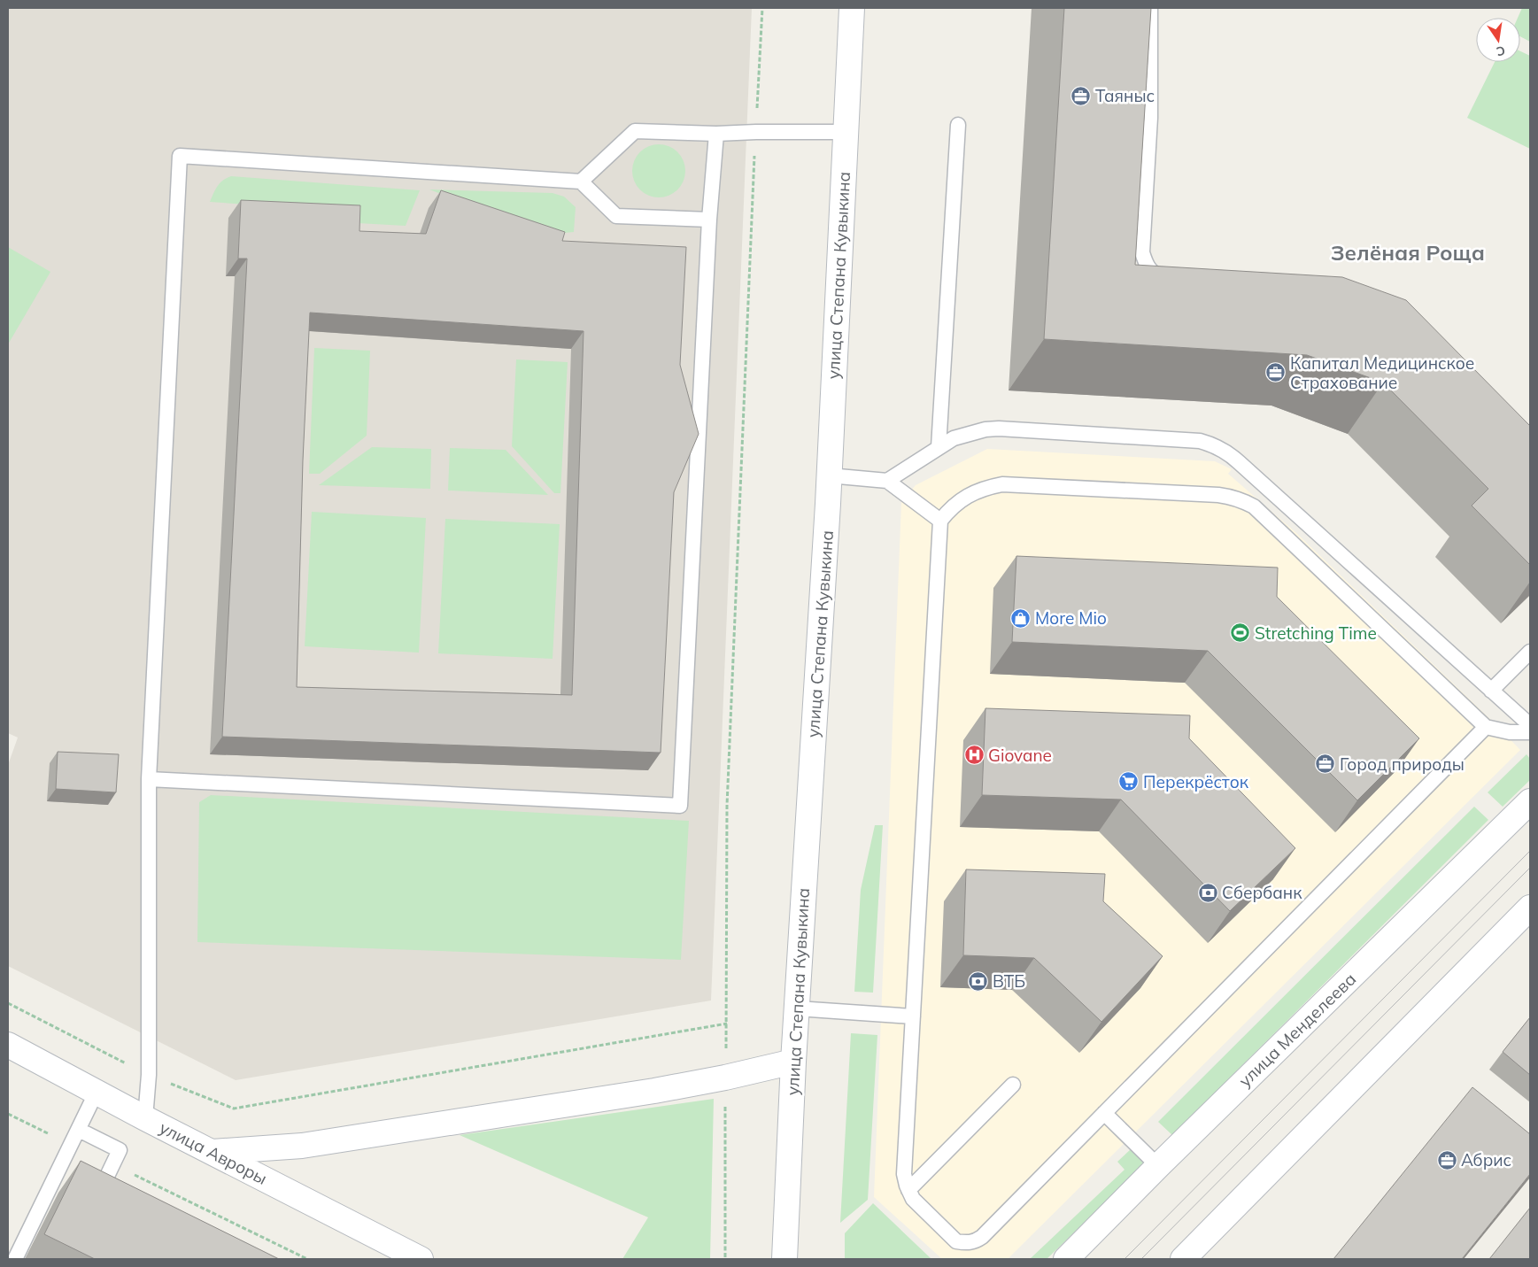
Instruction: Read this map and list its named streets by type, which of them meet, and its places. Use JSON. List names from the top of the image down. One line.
{"streets":{"main road":["улица Степана Кувыкина","улица Менделеева","улица Авроры"]},"districts":["Зелёная Роща"],"places":{"office":["Таяныс","Капитал Медицинское Страхование","Город природы","Абрис"],"shop":["More Mio"],"sports":["Stretching Time"],"hospital":["Giovane"],"supermarket":["Перекрёсток"],"bank":["Сбербанк","ВТБ"]},"north":"bottom"}
